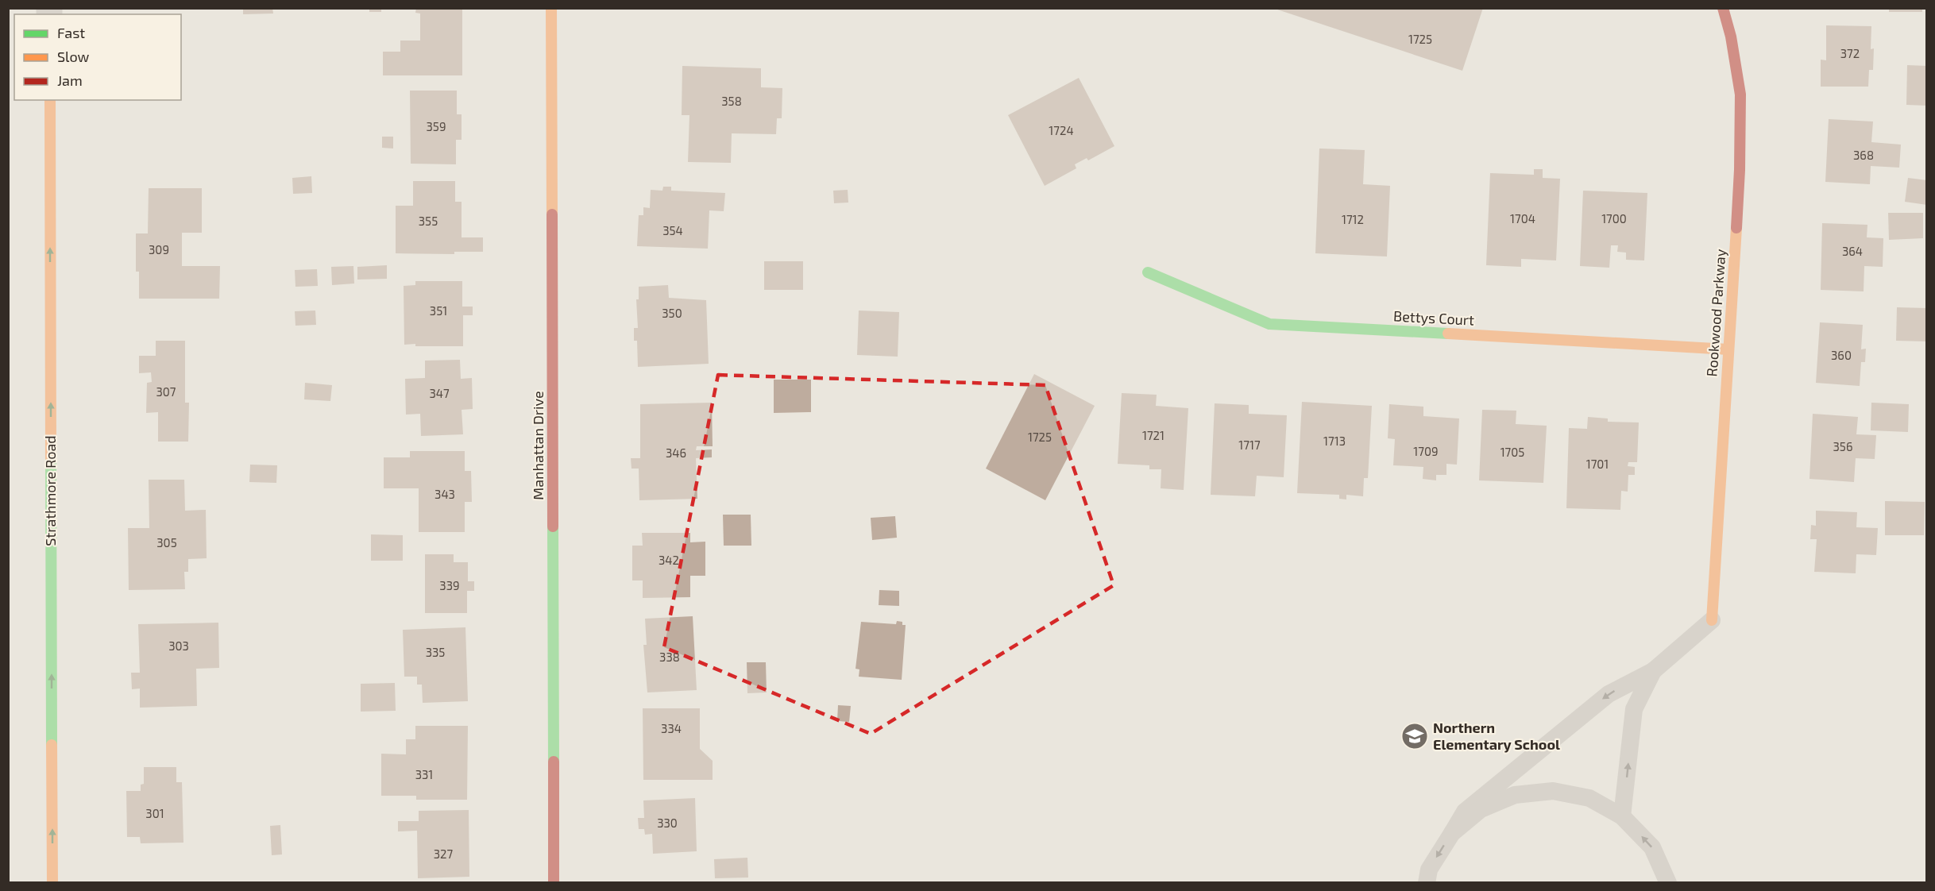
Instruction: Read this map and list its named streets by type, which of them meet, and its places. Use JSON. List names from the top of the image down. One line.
{"streets":{"street":["Rookwood Parkway","Bettys Court","Manhattan Drive","Strathmore Road"]},"crossings":[["Rookwood Parkway","Bettys Court"]],"one_way":["Strathmore Road"],"places":{"school or university":["Northern Elementary School"]},"house_numbers":["1725","372","358","359","1724","368","1704","1700","1712","355","354","309","364","351","350","360","307","347","1721","1725","1713","1717","356","1709","1705","346","1701","343","305","342","339","303","335","338","334","331","301","330","327"],"legend":["Fast","Slow","Jam"]}
